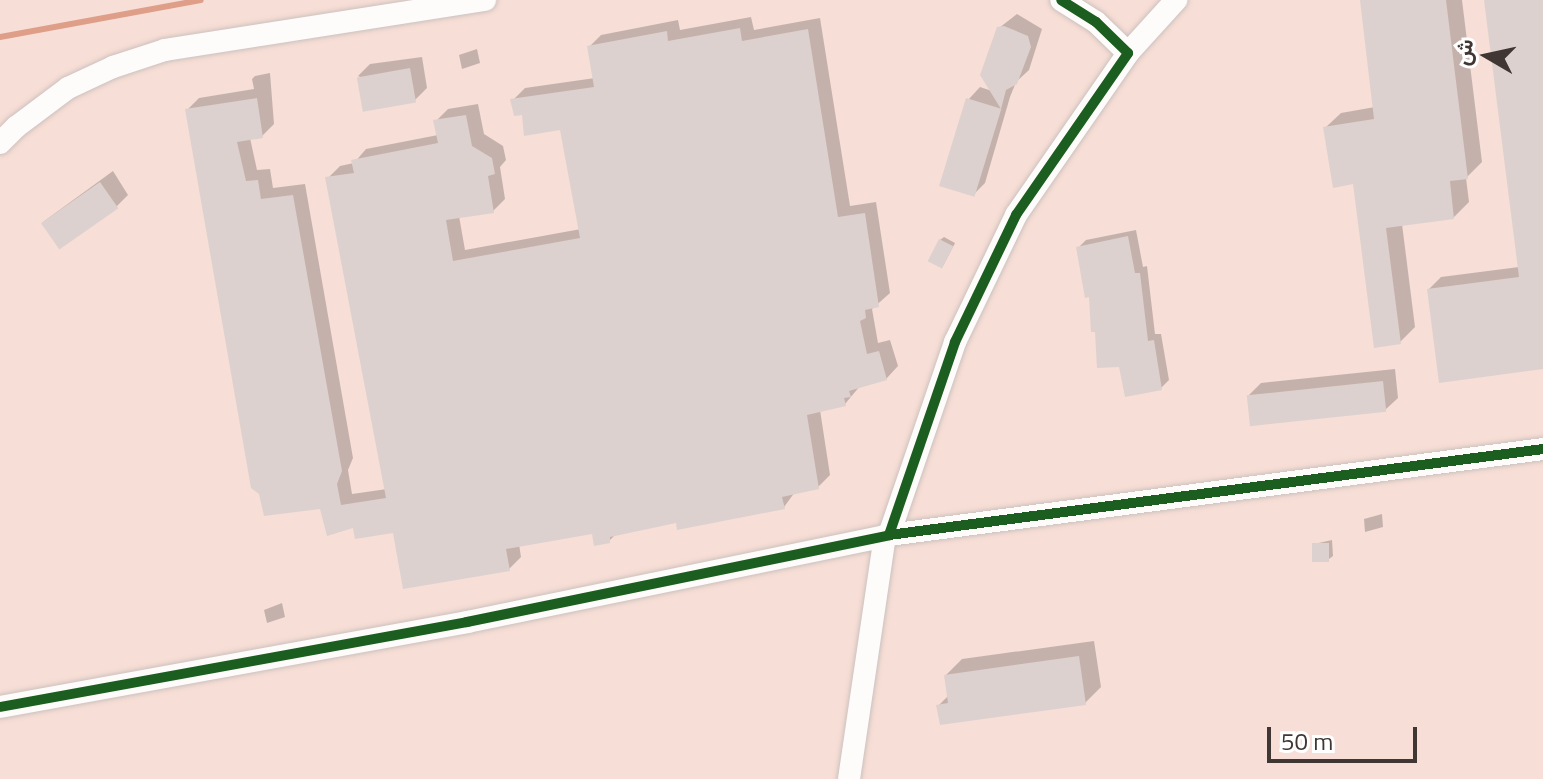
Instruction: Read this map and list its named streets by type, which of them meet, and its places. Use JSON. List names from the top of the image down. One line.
{"scale_bar":"50 m","north":"left"}
